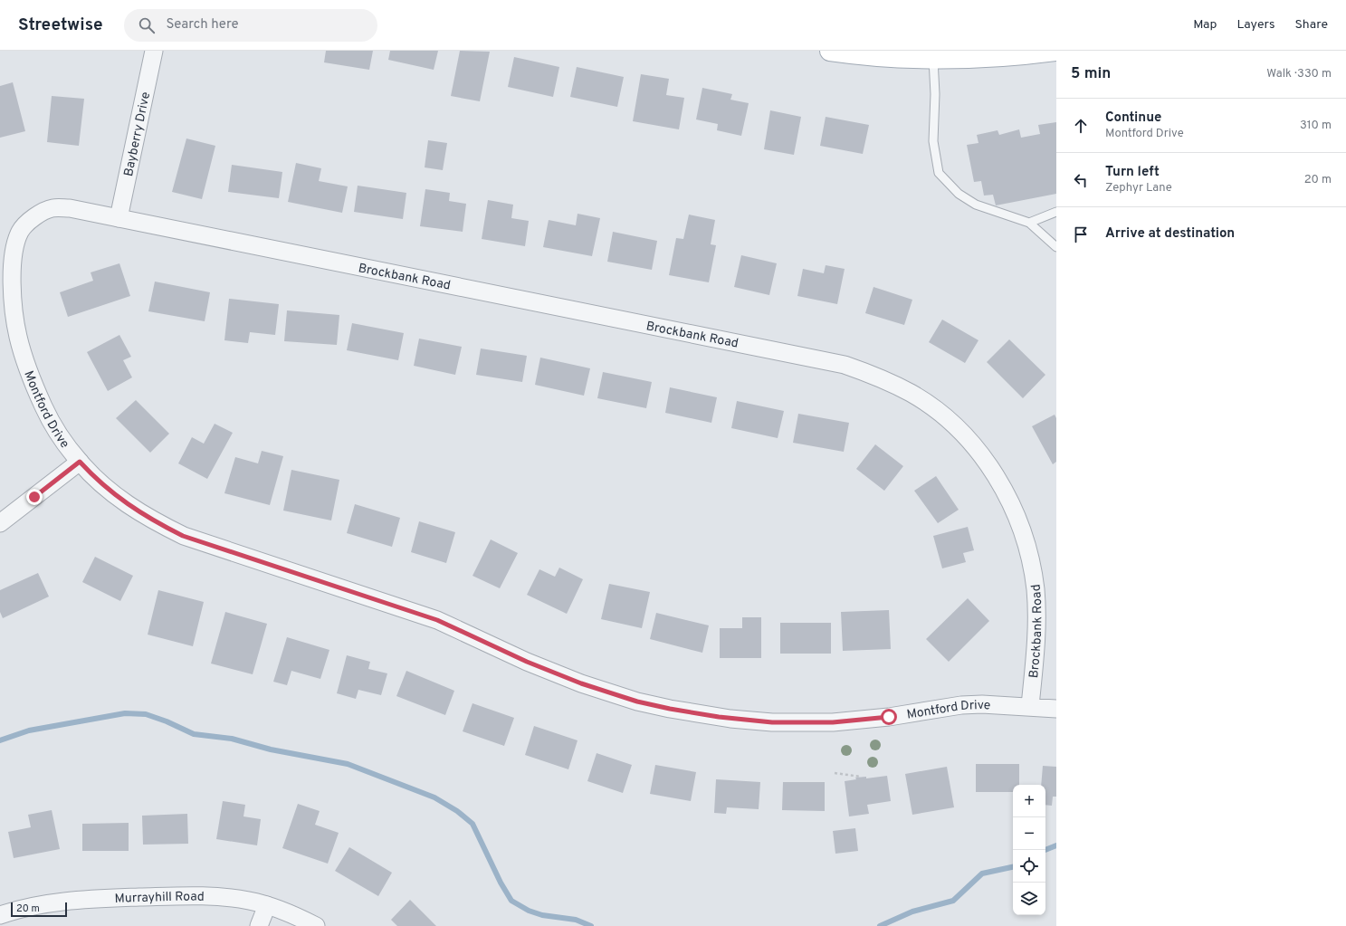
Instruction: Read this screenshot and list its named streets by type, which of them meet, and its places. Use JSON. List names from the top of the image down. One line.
{"streets":{"street":["Bayberry Drive","Brockbank Road","Montford Drive","Murrayhill Road"]},"crossings":[["Bayberry Drive","Brockbank Road"],["Bayberry Drive","Montford Drive"],["Brockbank Road","Montford Drive"]],"scale_bar":"20 m","page":{"header":"Streetwise","search":"Search here","nav":["Map","Layers","Share"],"heading":["5 min","Walk · 330 m"],"list":[["Continue","Montford Drive","310 m"],["Turn left","Zephyr Lane","20 m"],"Arrive at destination"],"map_buttons":["+","−"],"scale":"20 m"}}
